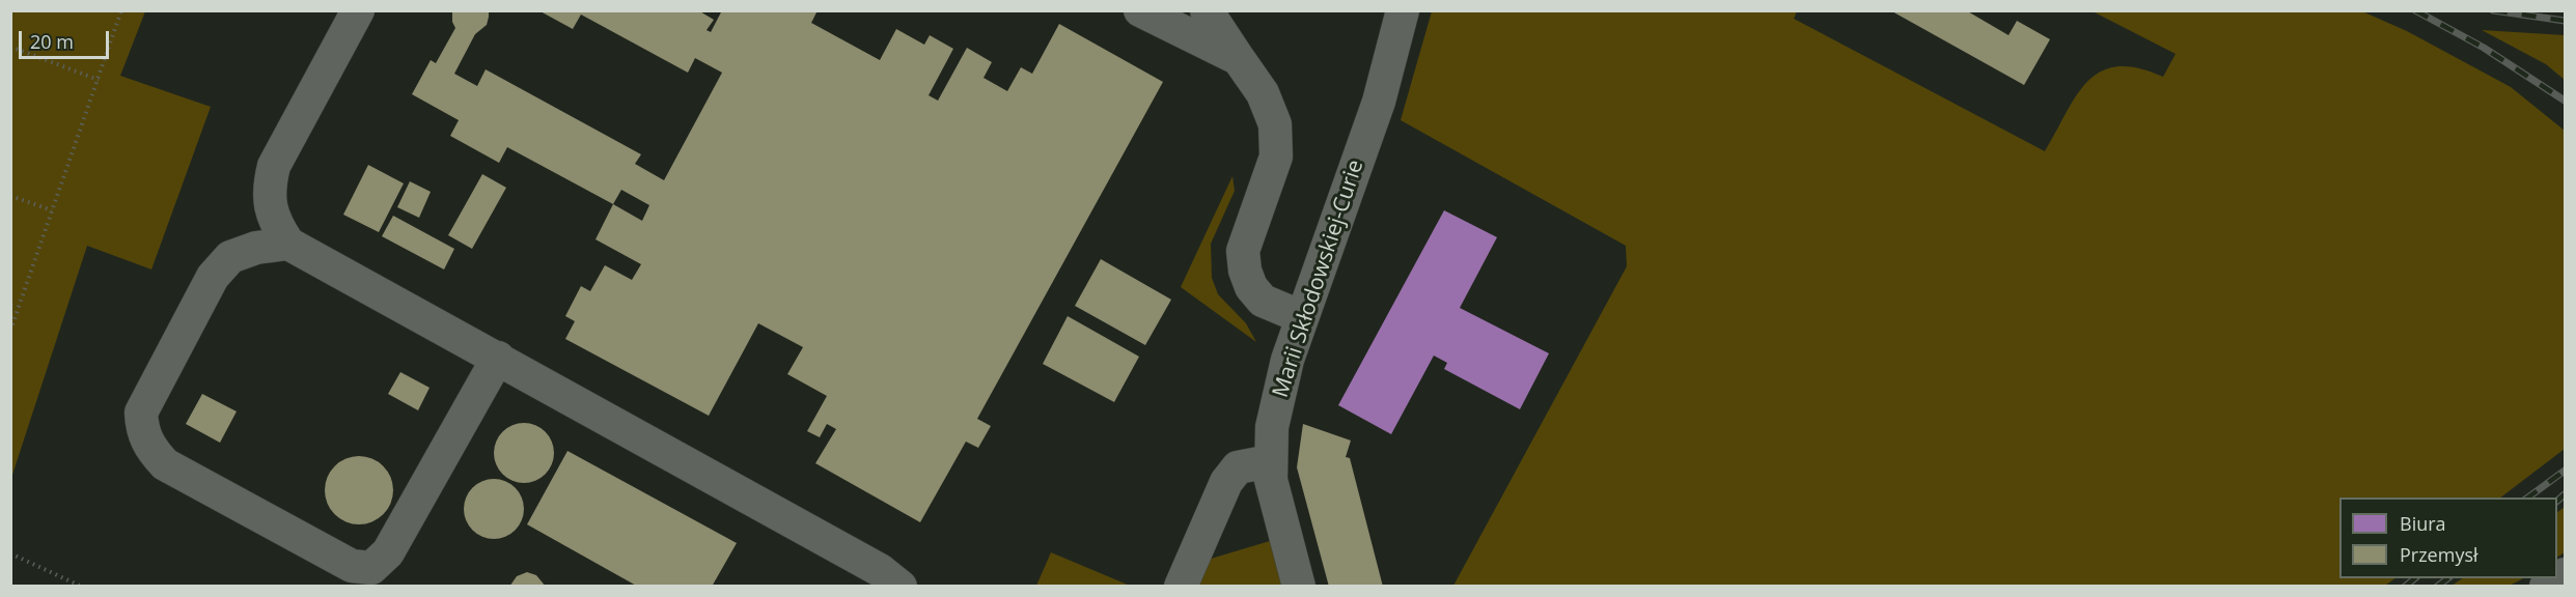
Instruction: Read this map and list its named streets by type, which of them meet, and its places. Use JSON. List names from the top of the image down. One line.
{"streets":{"street":["Marii Skłodowskiej-Curie"]},"legend":["Biura","Przemysł"],"scale_bar":"20 m"}
